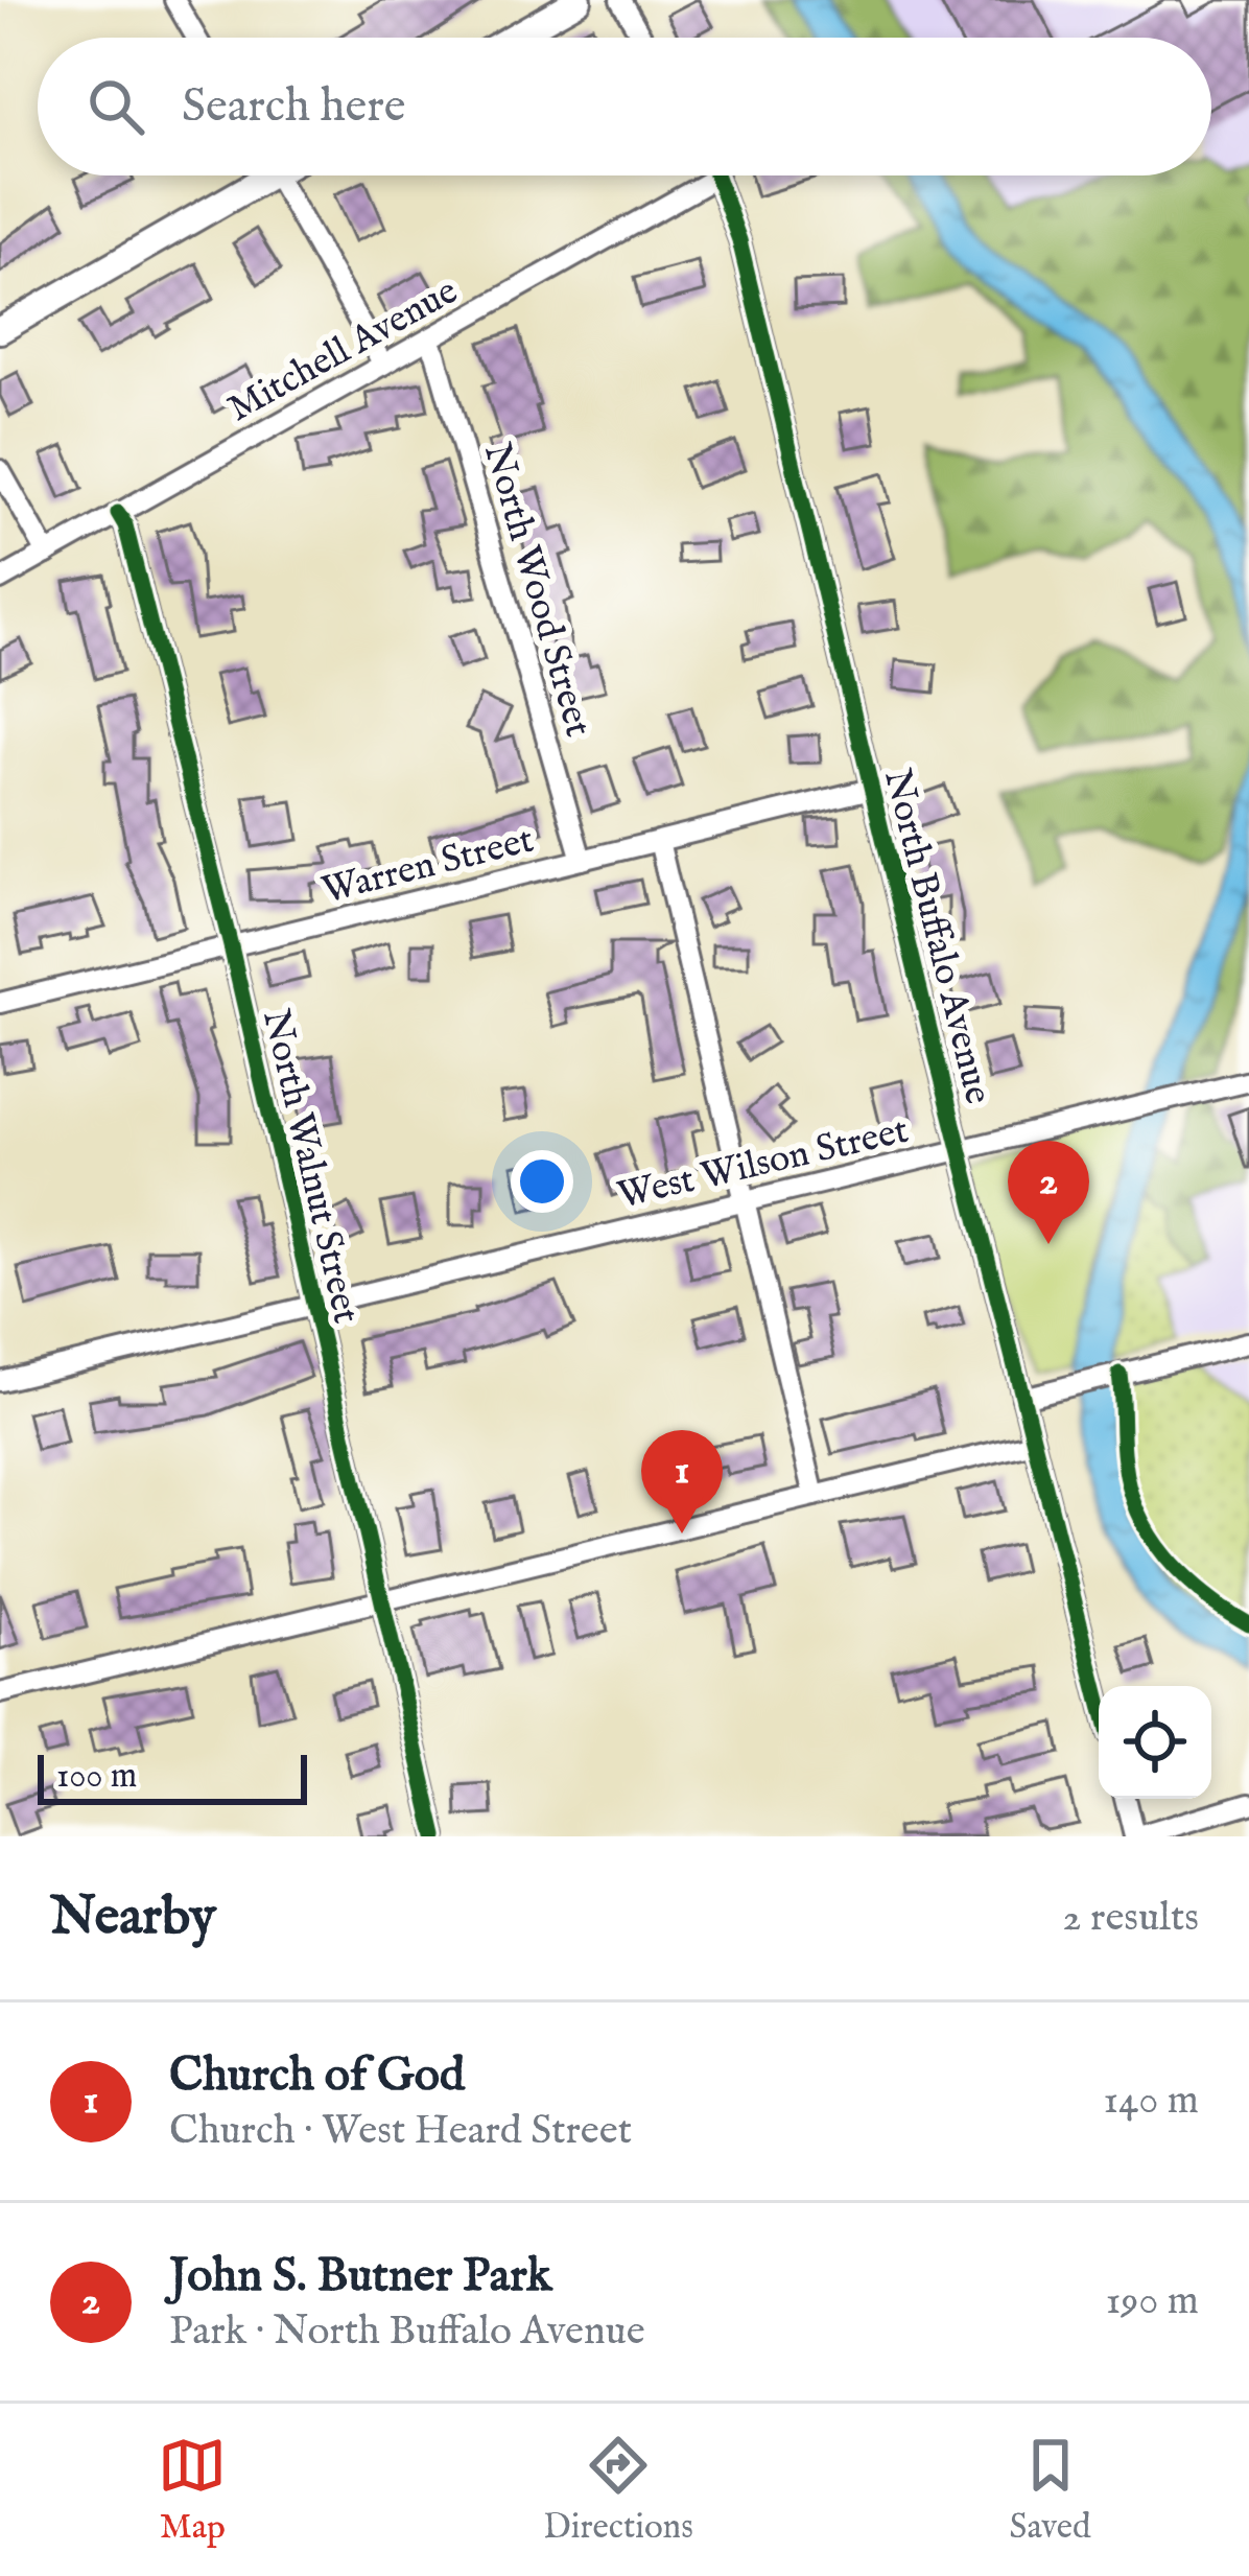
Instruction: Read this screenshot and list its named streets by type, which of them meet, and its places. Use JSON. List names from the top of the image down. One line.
{"streets":{"street":["Mitchell Avenue","North Wood Street","Warren Street","North Buffalo Avenue","West Wilson Street","North Walnut Street"]},"crossings":[["Mitchell Avenue","North Wood Street"],["Mitchell Avenue","North Buffalo Avenue"],["Mitchell Avenue","North Walnut Street"],["North Wood Street","Warren Street"],["Warren Street","North Buffalo Avenue"],["Warren Street","North Walnut Street"],["North Buffalo Avenue","West Wilson Street"],["West Wilson Street","North Walnut Street"]],"scale_bar":"100 m","page":{"search":"Search here","pins":["2","1"],"scale":"100 m","heading":["Nearby","2 results"],"list":[{"mark":"1","name":"Church of God","note":"Church · West Heard Street","value":"140 m"},{"mark":"2","name":"John S. Butner Park","note":"Park · North Buffalo Avenue","value":"190 m"}],"nav":["Map","Directions","Saved"]}}
